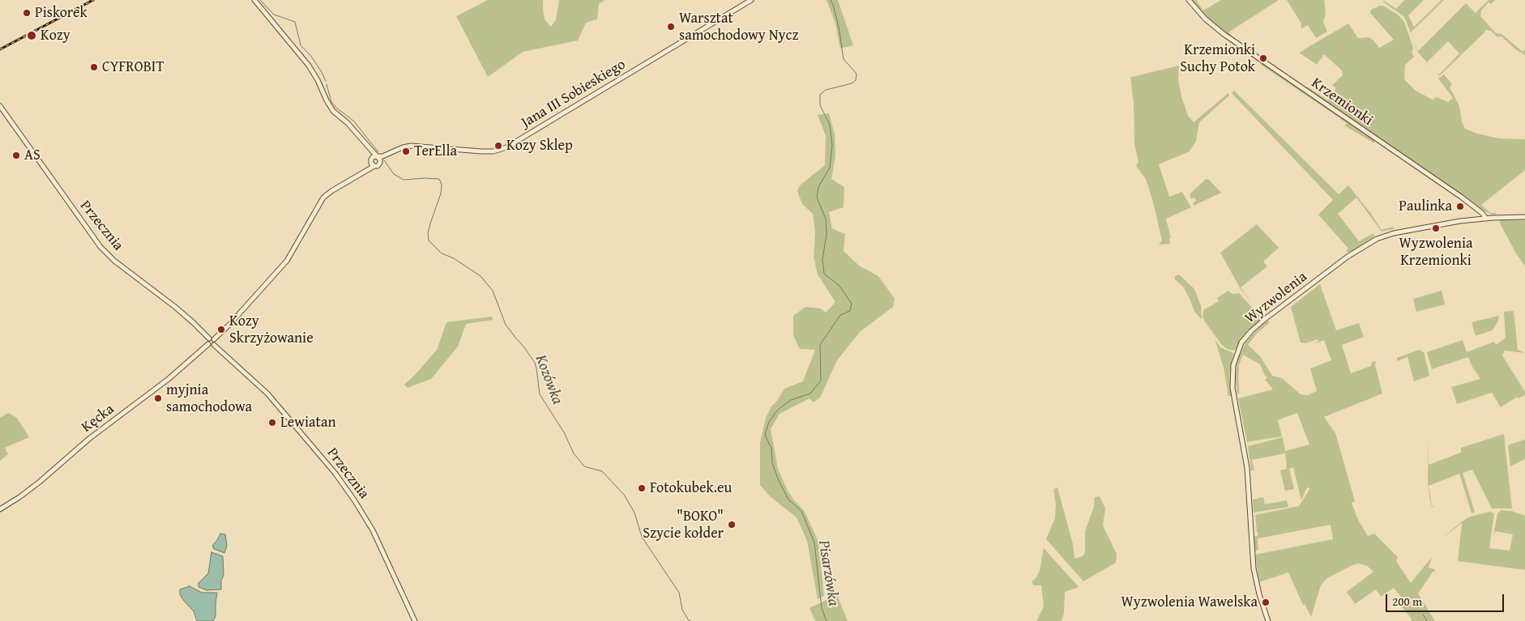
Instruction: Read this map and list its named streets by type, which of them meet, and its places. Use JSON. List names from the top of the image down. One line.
{"streets":{"street":["Jana III Sobieskiego","Krzemionki","Przecznia","Wyzwolenia","Kęcka"]},"crossings":[["Krzemionki","Wyzwolenia"],["Przecznia","Kęcka"]],"water":["Kozówka","Pisarzówka"],"places":["Piskorek","Warsztat samochodowy Nycz","Kozy","Krzemionki Suchy Potok","CYFROBIT","Kozy Sklep","TerElla","AS","Paulinka","Wyzwolenia Krzemionki","Kozy Skrzyżowanie","myjnia samochodowa","Lewiatan","Fotokubek.eu","\"BOKO\" Szycie kołder","Wyzwolenia Wawelska"],"scale_bar":"200 m"}
